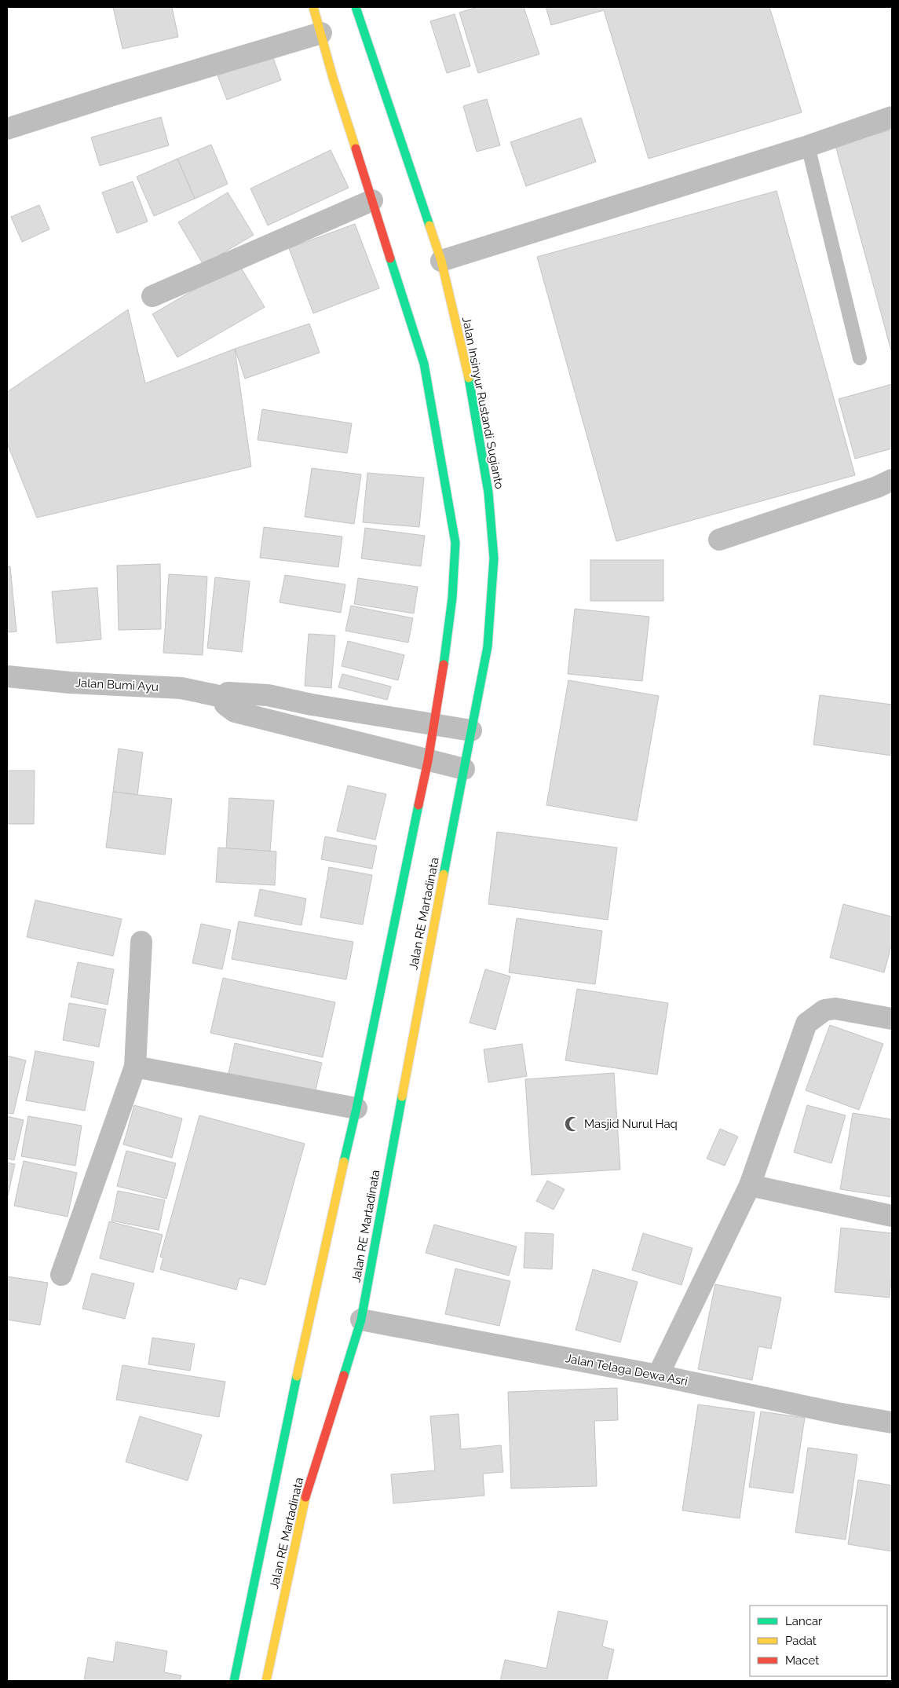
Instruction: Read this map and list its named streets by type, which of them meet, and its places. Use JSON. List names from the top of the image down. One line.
{"streets":{"highway":["Jalan Insinyur Rustandi Sugianto","Jalan RE Martadinata"],"street":["Jalan Bumi Ayu","Jalan Telaga Dewa Asri"]},"crossings":[["Jalan Insinyur Rustandi Sugianto","Jalan Bumi Ayu"],["Jalan Insinyur Rustandi Sugianto","Jalan RE Martadinata"],["Jalan RE Martadinata","Jalan Telaga Dewa Asri"]],"places":{"mosque":["Masjid Nurul Haq"]},"legend":["Lancar","Padat","Macet"]}
